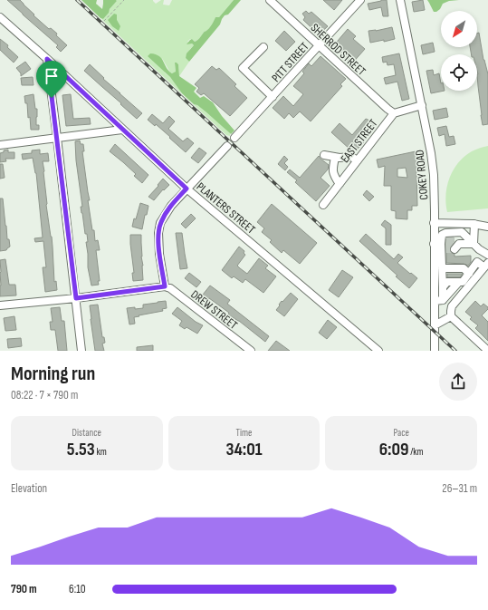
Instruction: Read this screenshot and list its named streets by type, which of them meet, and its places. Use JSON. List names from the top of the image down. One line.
{"streets":{"street":["SHERROD STREET","PITT STREET","EAST STREET","COKEY ROAD","PLANTERS STREET","DREW STREET"]},"crossings":[["SHERROD STREET","PITT STREET"],["SHERROD STREET","EAST STREET"]],"north":"bottom left","page":{"heading":["Morning run","08:22 · 7 × 790 m"],"stats":[["Distance","5.53 km"],["Time","34:01"],["Pace","6:09 /km"]],"chart":["Elevation","26–31 m"],"list":[{"name":"790 m","note":"6:10"}]}}
